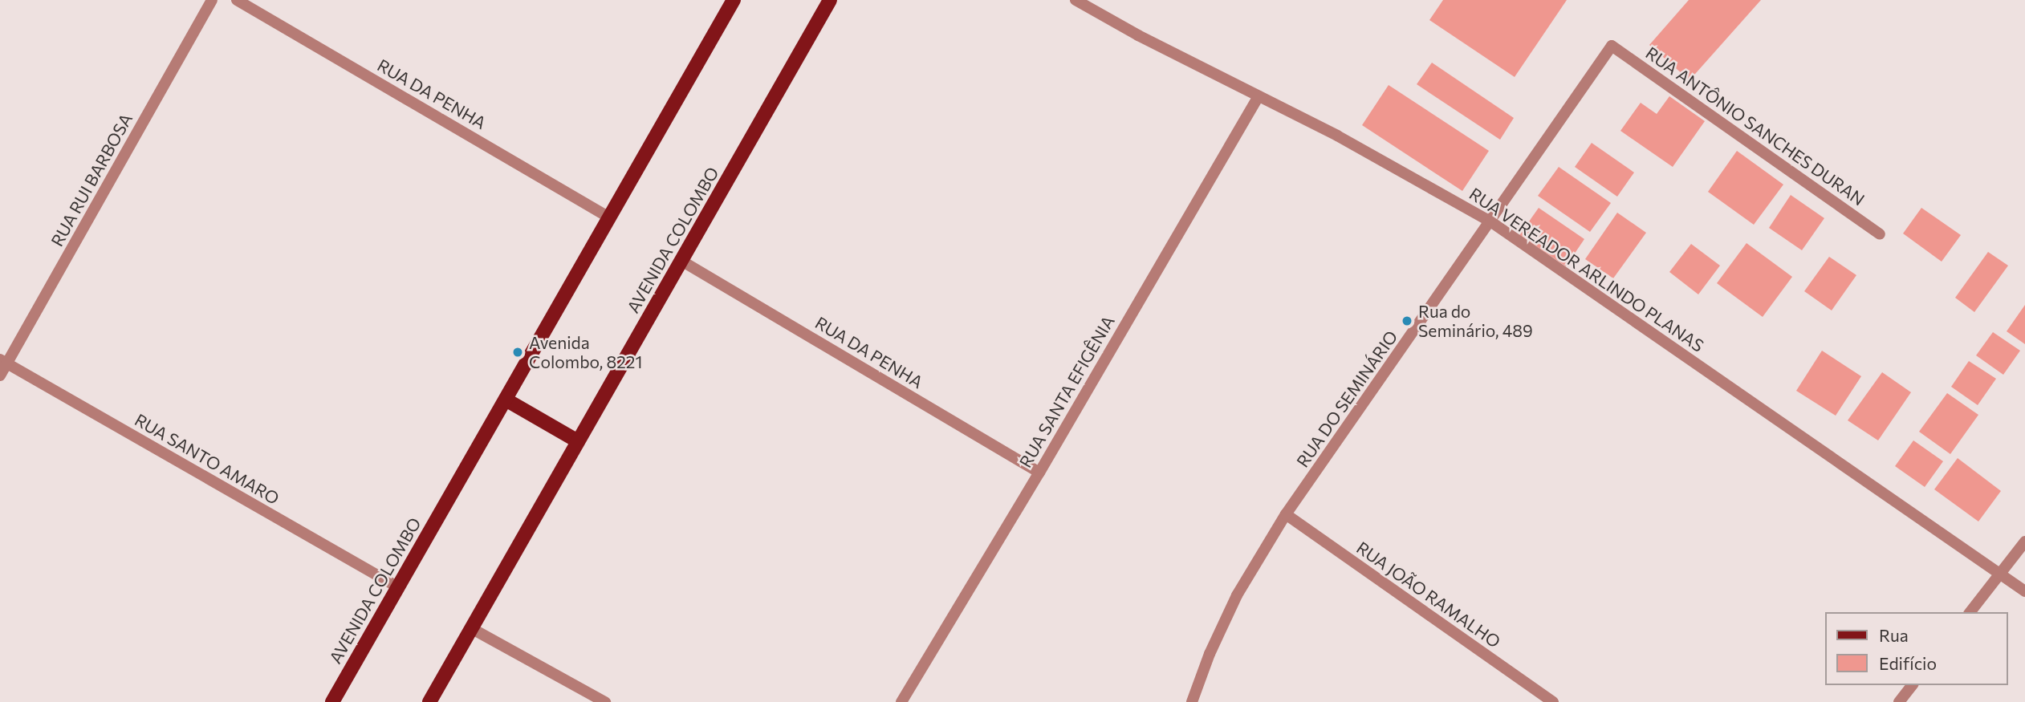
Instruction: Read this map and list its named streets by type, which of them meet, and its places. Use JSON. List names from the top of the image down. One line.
{"streets":{"main road":["AVENIDA COLOMBO"],"street":["RUA DA PENHA","RUA ANTÔNIO SANCHES DURAN","RUA RUI BARBOSA","RUA VEREADOR ARLINDO PLANAS","RUA SANTA EFIGÊNIA","RUA DO SEMINÁRIO","RUA SANTO AMARO","RUA JOÃO RAMALHO"]},"crossings":[["RUA DA PENHA","AVENIDA COLOMBO"],["RUA DA PENHA","RUA SANTA EFIGÊNIA"],["RUA ANTÔNIO SANCHES DURAN","RUA DO SEMINÁRIO"],["RUA RUI BARBOSA","RUA SANTO AMARO"],["AVENIDA COLOMBO","RUA SANTO AMARO"],["RUA VEREADOR ARLINDO PLANAS","RUA SANTA EFIGÊNIA"],["RUA VEREADOR ARLINDO PLANAS","RUA DO SEMINÁRIO"],["RUA DO SEMINÁRIO","RUA JOÃO RAMALHO"]],"places":["Rua do Seminário, 489","Avenida Colombo, 8221"],"legend":["Rua","Edifício"]}
